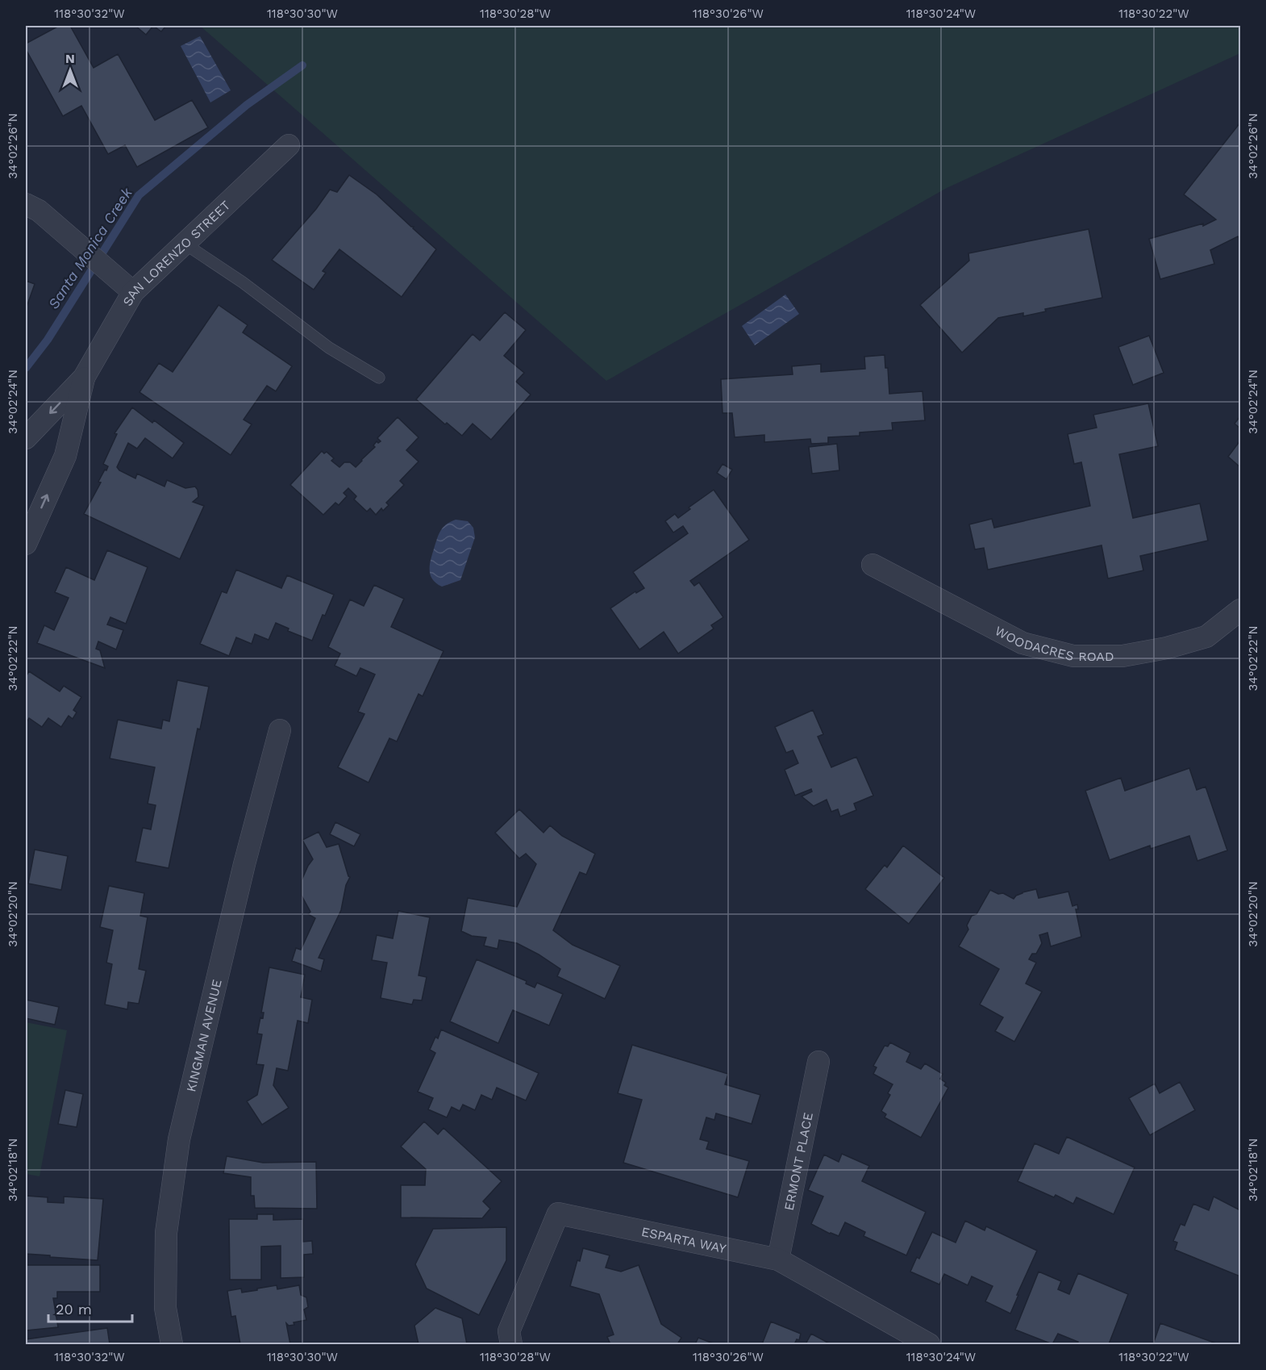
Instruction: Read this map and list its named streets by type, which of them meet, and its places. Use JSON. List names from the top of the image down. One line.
{"streets":{"street":["SAN LORENZO STREET","WOODACRES ROAD","KINGMAN AVENUE","ERMONT PLACE","ESPARTA WAY"]},"crossings":[["ERMONT PLACE","ESPARTA WAY"]],"water":["Santa Monica Creek"],"scale_bar":"20 m","north":"top","coordinates":["118°30'32\"W","118°30'30\"W","118°30'28\"W","118°30'26\"W","118°30'24\"W","118°30'22\"W","34°02'26\"N","34°02'24\"N","34°02'22\"N","34°02'20\"N","34°02'18\"N"]}
